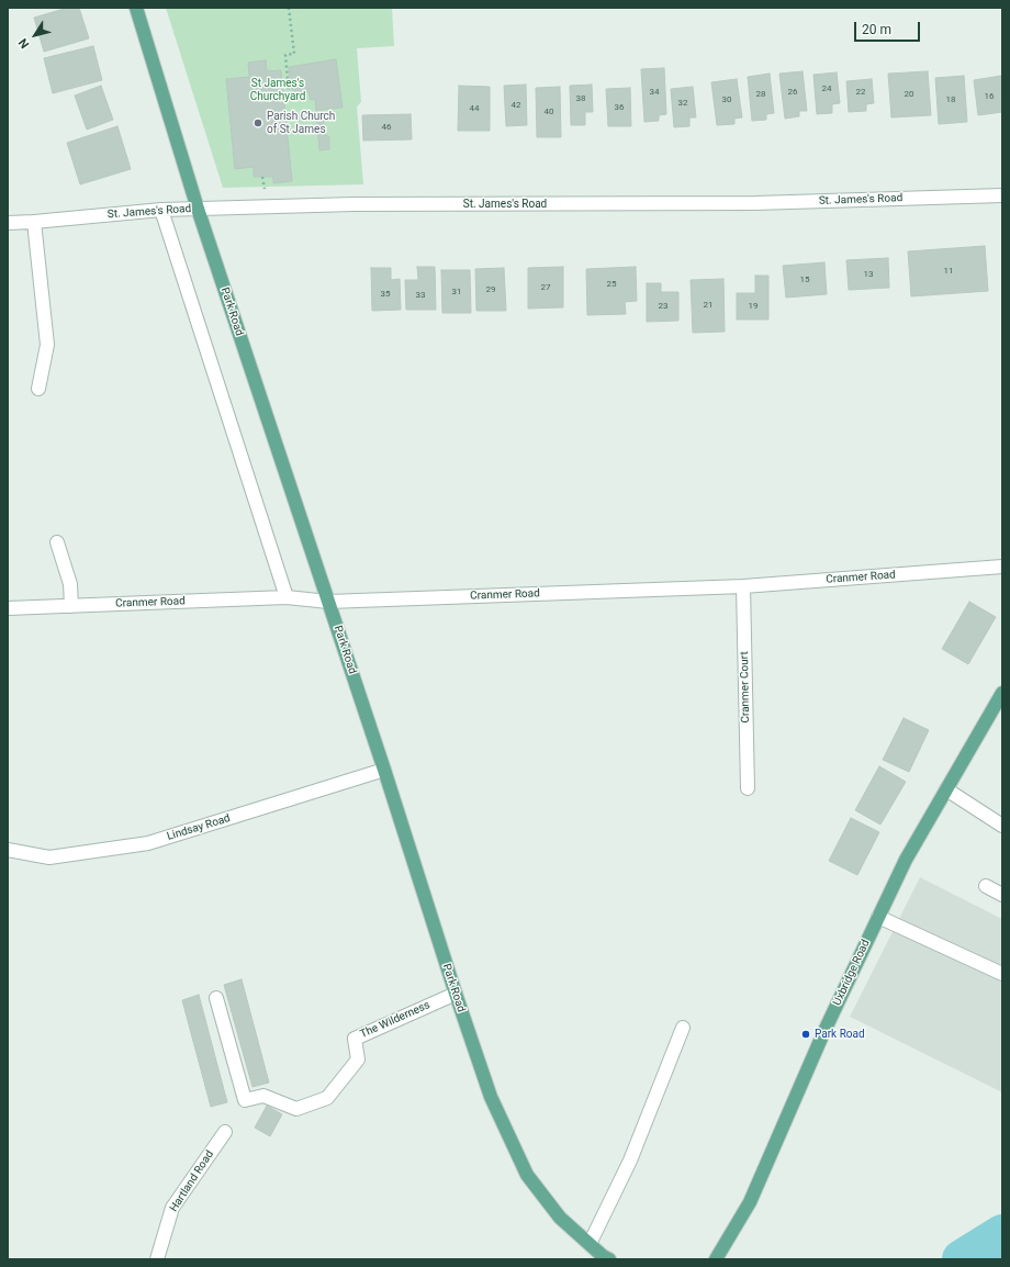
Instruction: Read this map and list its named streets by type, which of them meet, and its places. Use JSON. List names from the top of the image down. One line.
{"streets":{"main road":["Park Road","Uxbridge Road"],"street":["St. James's Road","Cranmer Road","Cranmer Court","Lindsay Road","The Wilderness","Hartland Road"]},"crossings":[["St. James's Road","Park Road"],["Park Road","Cranmer Road"],["Park Road","Lindsay Road"],["Park Road","The Wilderness"],["Cranmer Road","Cranmer Court"]],"parks":["St James's Churchyard"],"places":["Parish Church of St James","Park Road"],"house_numbers":["24","34","26","22","28","20","16","38","30","18","32","42","36","44","40","46","11","13","15","25","27","29","31","35","33","21","23","19"],"scale_bar":"20 m","north":"bottom left"}
